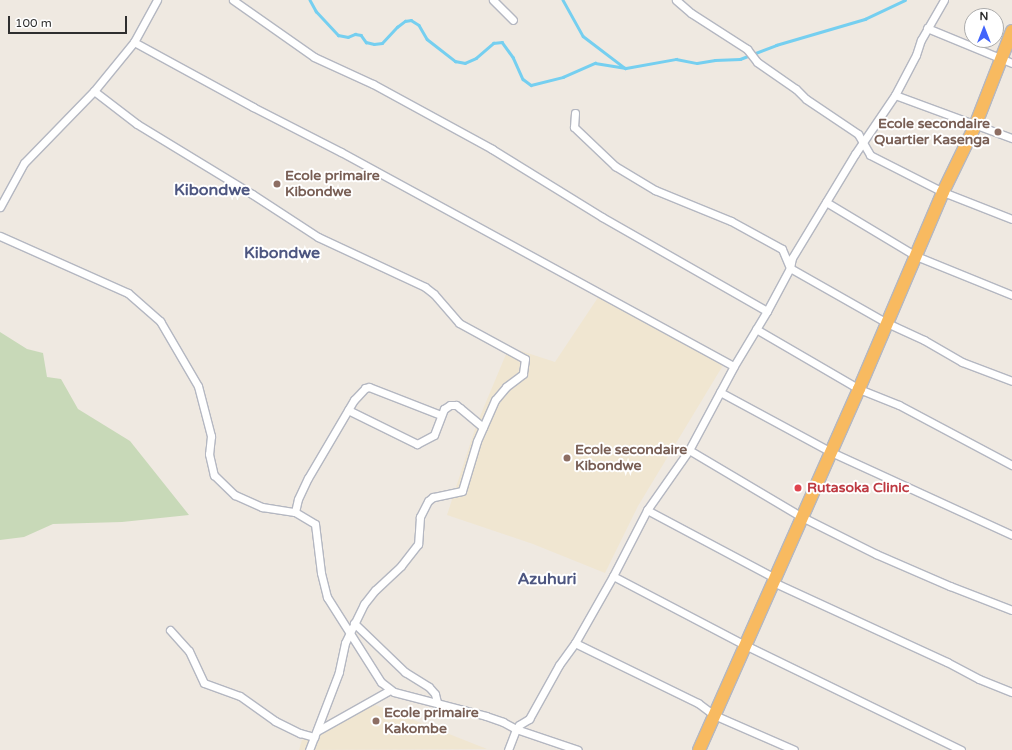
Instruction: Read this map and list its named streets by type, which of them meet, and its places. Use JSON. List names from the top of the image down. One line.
{"districts":["Kibondwe","Kibondwe","Azuhuri"],"places":["Ecole secondaire Quartier Kasenga","Ecole primaire Kibondwe","Ecole secondaire Kibondwe","Rutasoka Clinic","Ecole primaire Kakombe"],"scale_bar":"100 m","north":"top"}
